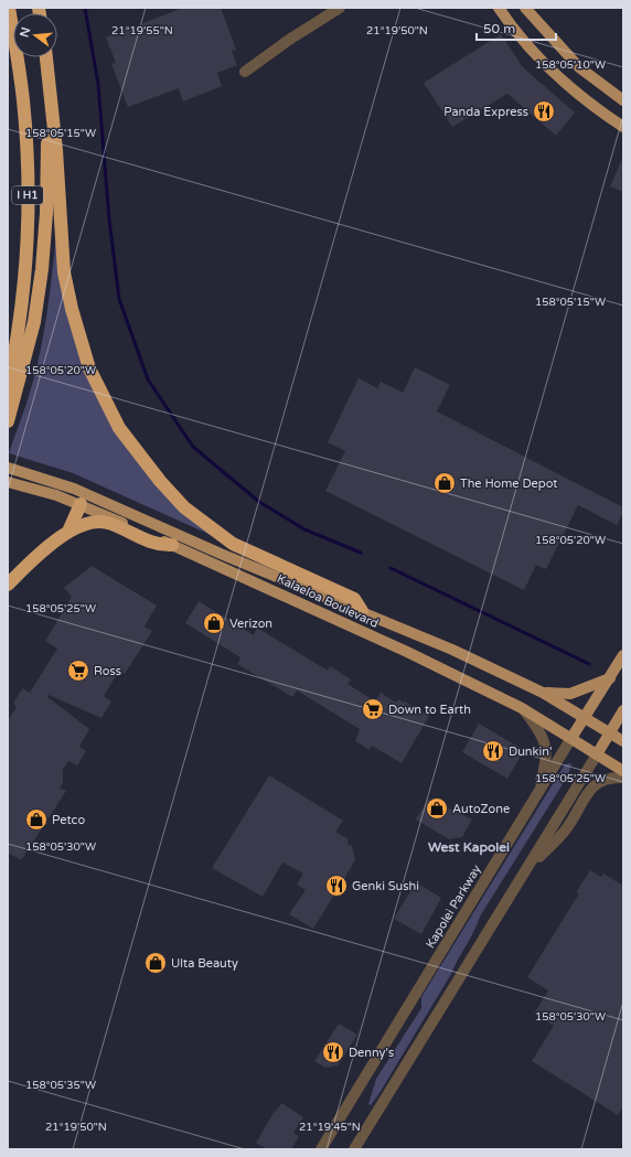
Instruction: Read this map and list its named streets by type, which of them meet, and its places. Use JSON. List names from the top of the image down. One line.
{"streets":{"highway":["I H1"],"main road":["Kalaeloa Boulevard","Kapolei Parkway"]},"crossings":[["Kalaeloa Boulevard","Kapolei Parkway"]],"districts":["West Kapolei"],"places":{"restaurant":["Panda Express","Dunkin'","Genki Sushi","Denny's"],"shop":["The Home Depot","Verizon","AutoZone","Petco","Ulta Beauty"],"supermarket":["Ross","Down to Earth"]},"scale_bar":"50 m","north":"left","coordinates":["21°19'55\"N","21°19'50\"N","158°05'10\"W","158°05'15\"W","158°05'20\"W","158°05'25\"W","158°05'30\"W","158°05'35\"W","21°19'45\"N"]}
